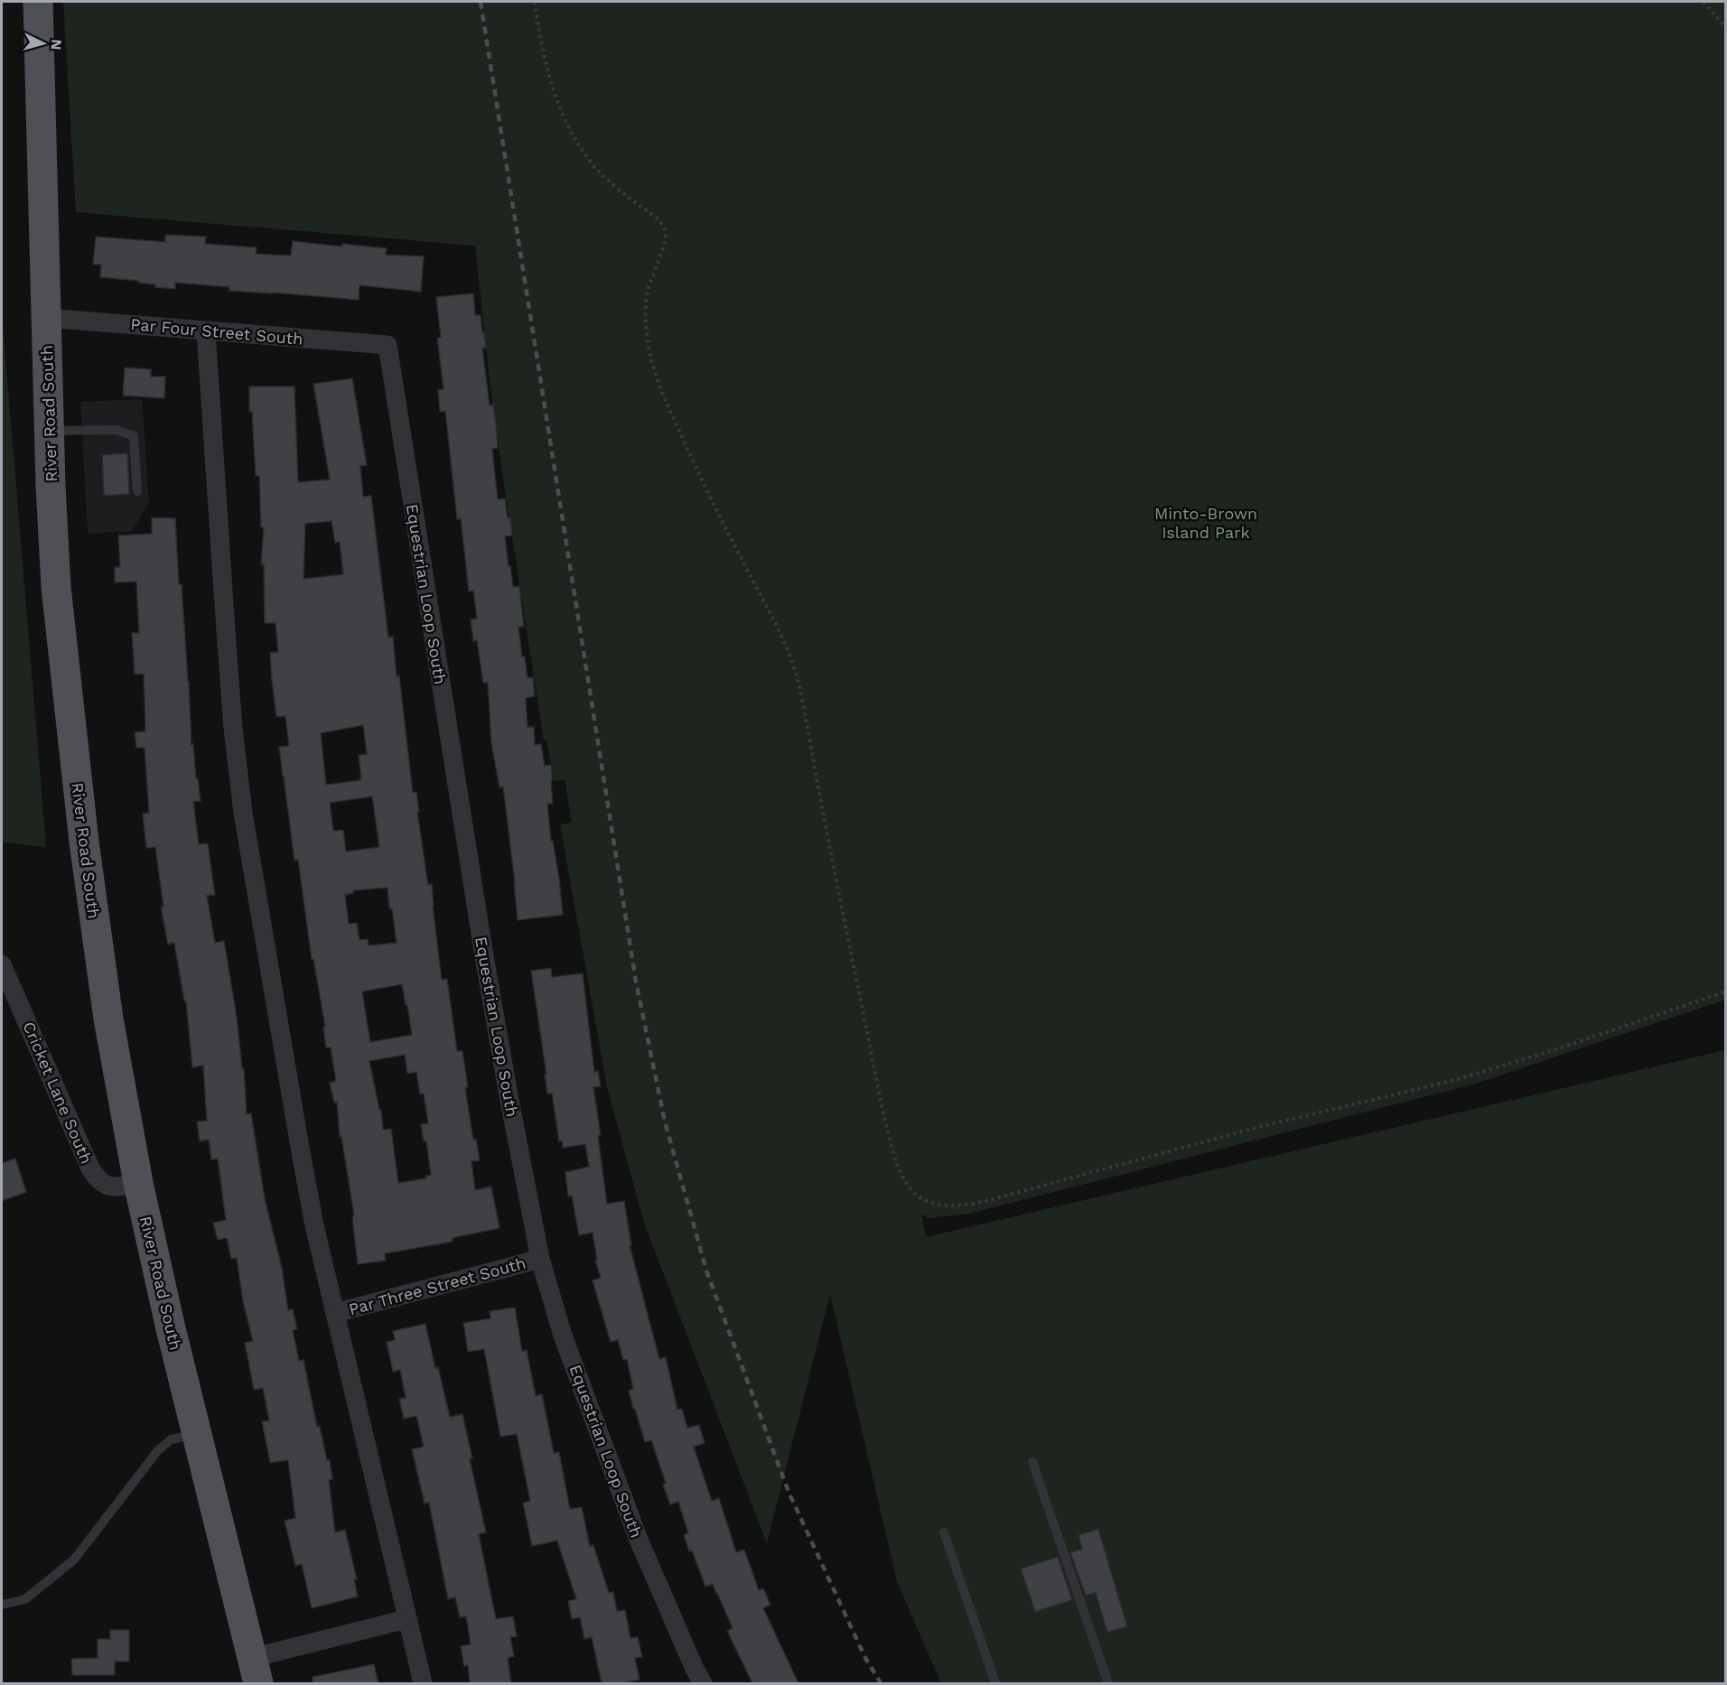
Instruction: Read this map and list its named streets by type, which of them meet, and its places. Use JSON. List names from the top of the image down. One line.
{"streets":{"main road":["River Road South"],"street":["Par Four Street South","Equestrian Loop South","Cricket Lane South","Par Three Street South"]},"crossings":[["Par Four Street South","River Road South"],["Par Four Street South","Equestrian Loop South"],["River Road South","Cricket Lane South"],["Equestrian Loop South","Par Three Street South"]],"parks":["Minto-Brown Island Park"],"north":"right"}
